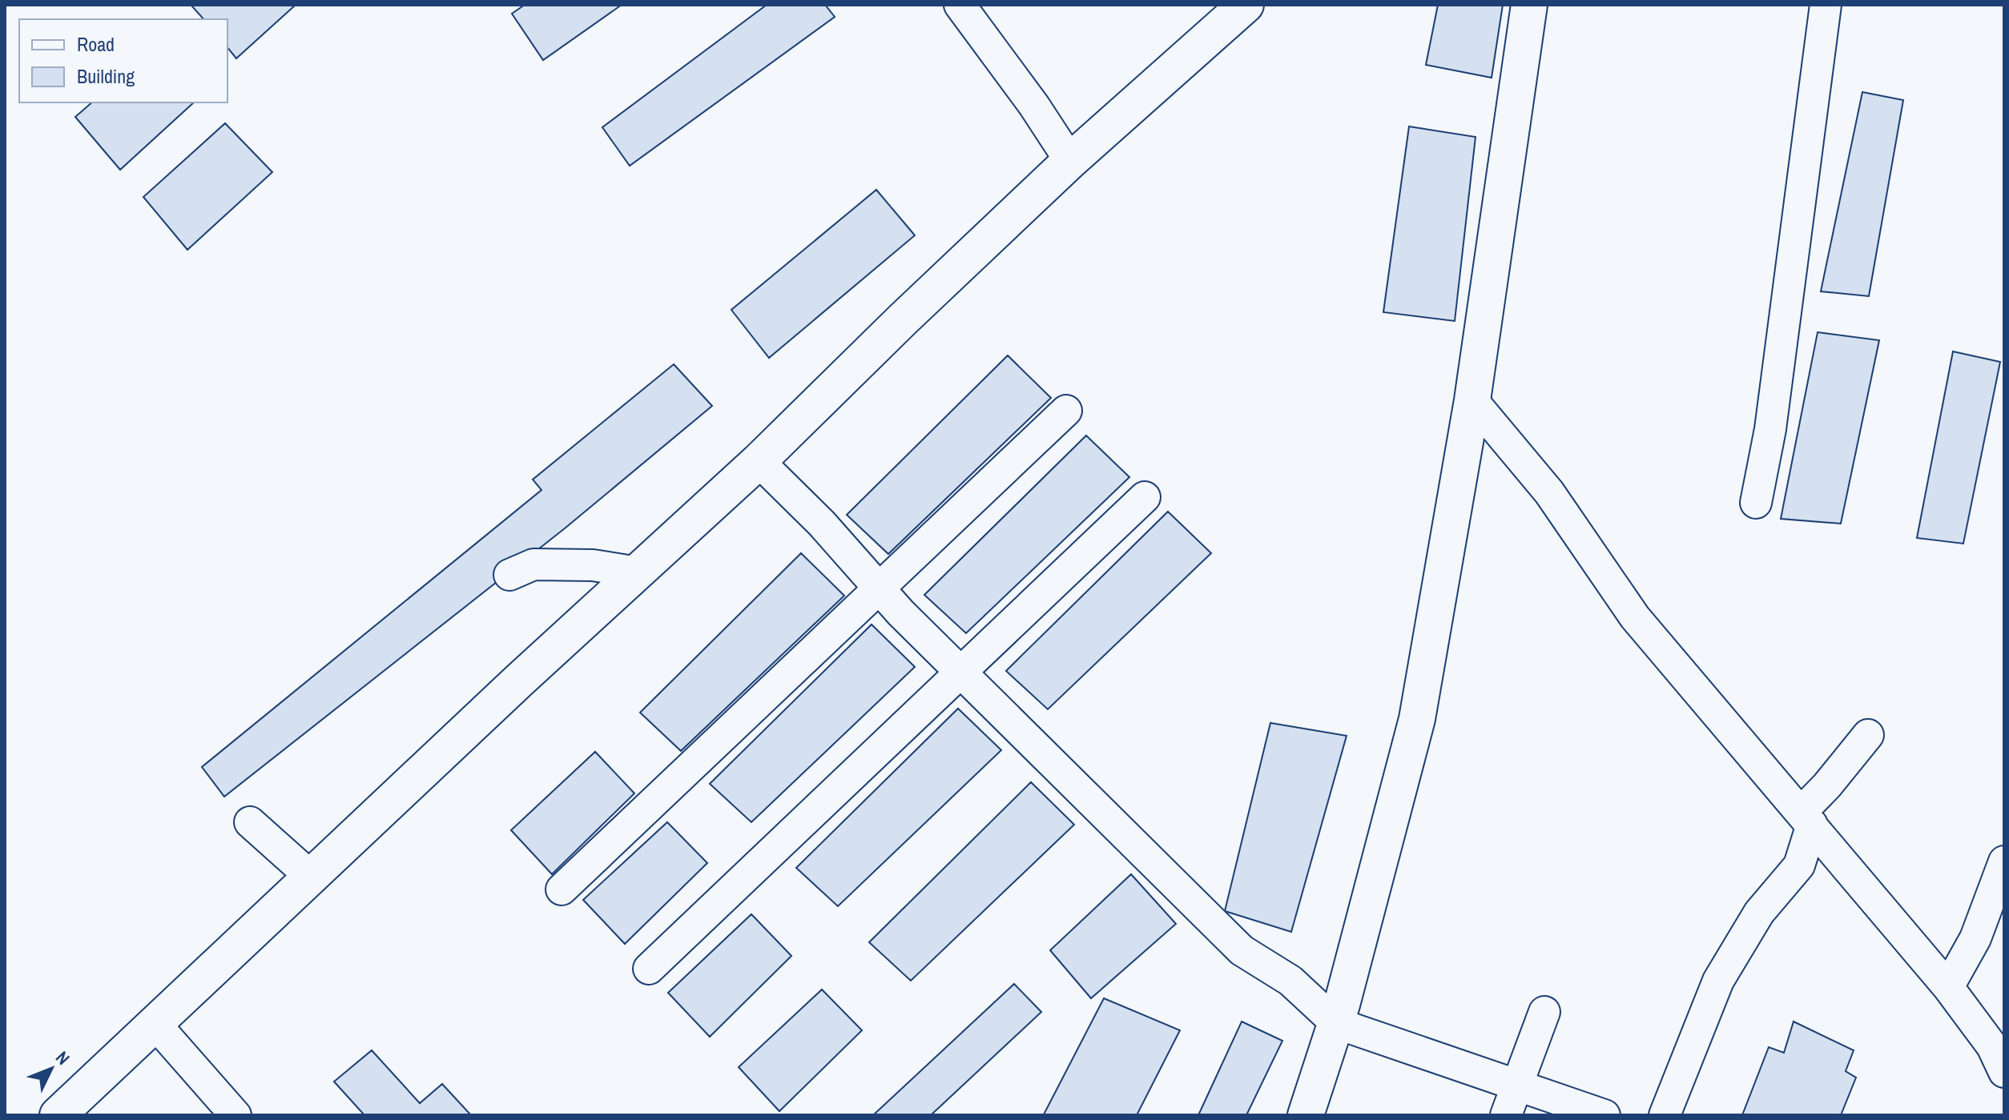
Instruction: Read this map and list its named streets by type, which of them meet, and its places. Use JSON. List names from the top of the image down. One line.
{"legend":["Road","Building"],"north":"top right"}
